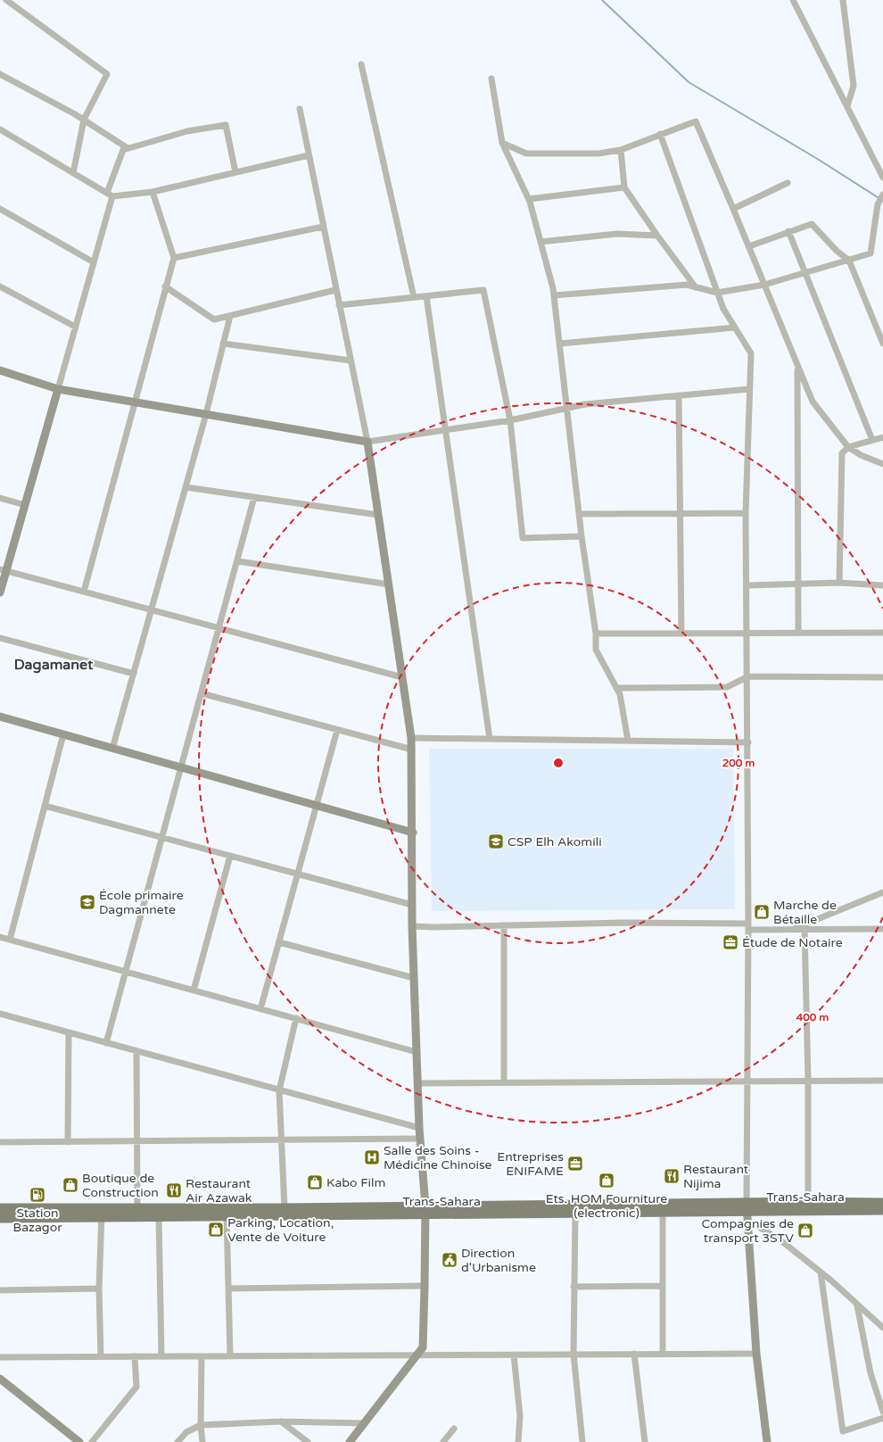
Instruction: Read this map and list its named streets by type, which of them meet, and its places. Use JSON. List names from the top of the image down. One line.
{"streets":{"main road":["Trans-Sahara"]},"districts":["Dagamanet"],"places":{"school or university":["CSP Elh Akomili","École primaire Dagmannete"],"shop":["Marche de Bétaille","Ets. HOM Fourniture (electronic)","Kabo Film","Boutique de Construction","Parking, Location, Vente de Voiture","Compagnies de transport 3STV"],"office":["Étude de Notaire","Entreprises ENIFAME"],"hospital":["Salle des Soins - Médicine Chinoise"],"restaurant":["Restaurant Nijima","Restaurant Air Azawak"],"fuel station":["Station Bazagor"],"public building":["Direction d'Urbanisme"]},"rings":["200 m","400 m"]}
